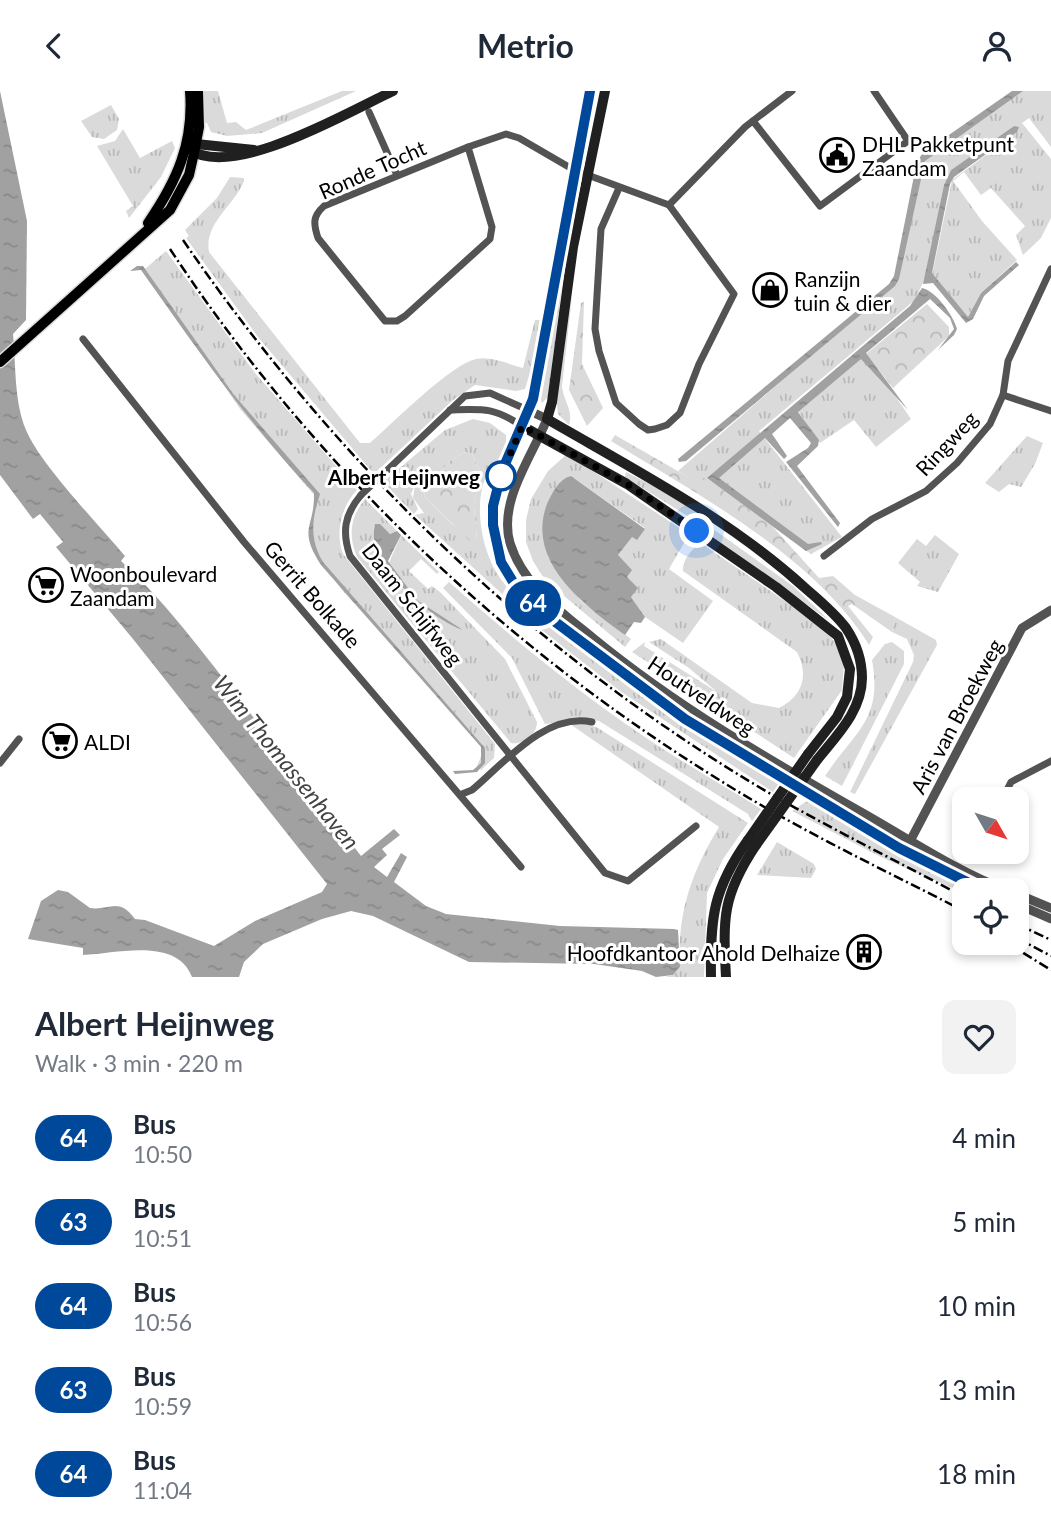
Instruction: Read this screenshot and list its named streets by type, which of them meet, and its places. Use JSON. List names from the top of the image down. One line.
{"streets":{"street":["Ronde Tocht","Ringweg","Gerrit Bolkade","Daam Schijfweg","Houtveldweg","Aris van Broekweg"]},"crossings":[["Houtveldweg","Aris van Broekweg"]],"water":["Wim Thomassenhaven"],"places":{"public building":["DHL Pakketpunt Zaandam"],"shop":["Ranzijn tuin & dier"],"other":["Albert Heijnweg"],"supermarket":["Woonboulevard Zaandam","ALDI"],"building":["Hoofdkantoor Ahold Delhaize"]},"lines":["bus line 64"],"north":"bottom right","page":{"header":"Metrio","on_map":"64","heading":["Albert Heijnweg","Walk · 3 min · 220 m"],"list":[{"mark":"64","name":"Bus","note":"10:50","value":"4 min"},{"mark":"63","name":"Bus","note":"10:51","value":"5 min"},{"mark":"64","name":"Bus","note":"10:56","value":"10 min"},{"mark":"63","name":"Bus","note":"10:59","value":"13 min"},{"mark":"64","name":"Bus","note":"11:04","value":"18 min"}]}}
